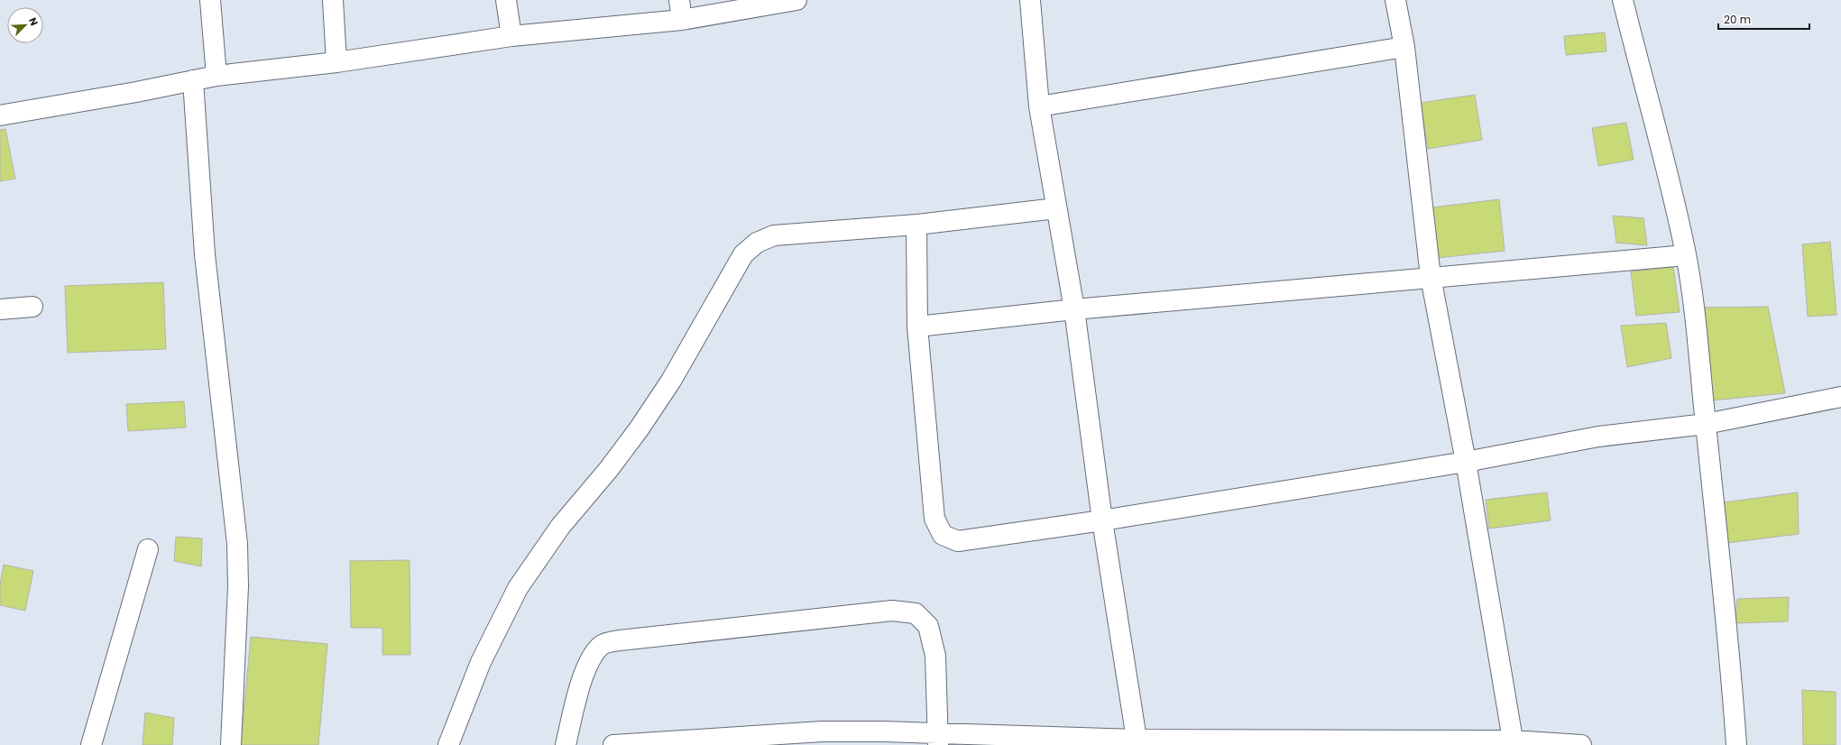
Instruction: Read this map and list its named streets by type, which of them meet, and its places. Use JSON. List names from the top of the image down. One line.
{"scale_bar":"20 m","north":"top right"}
